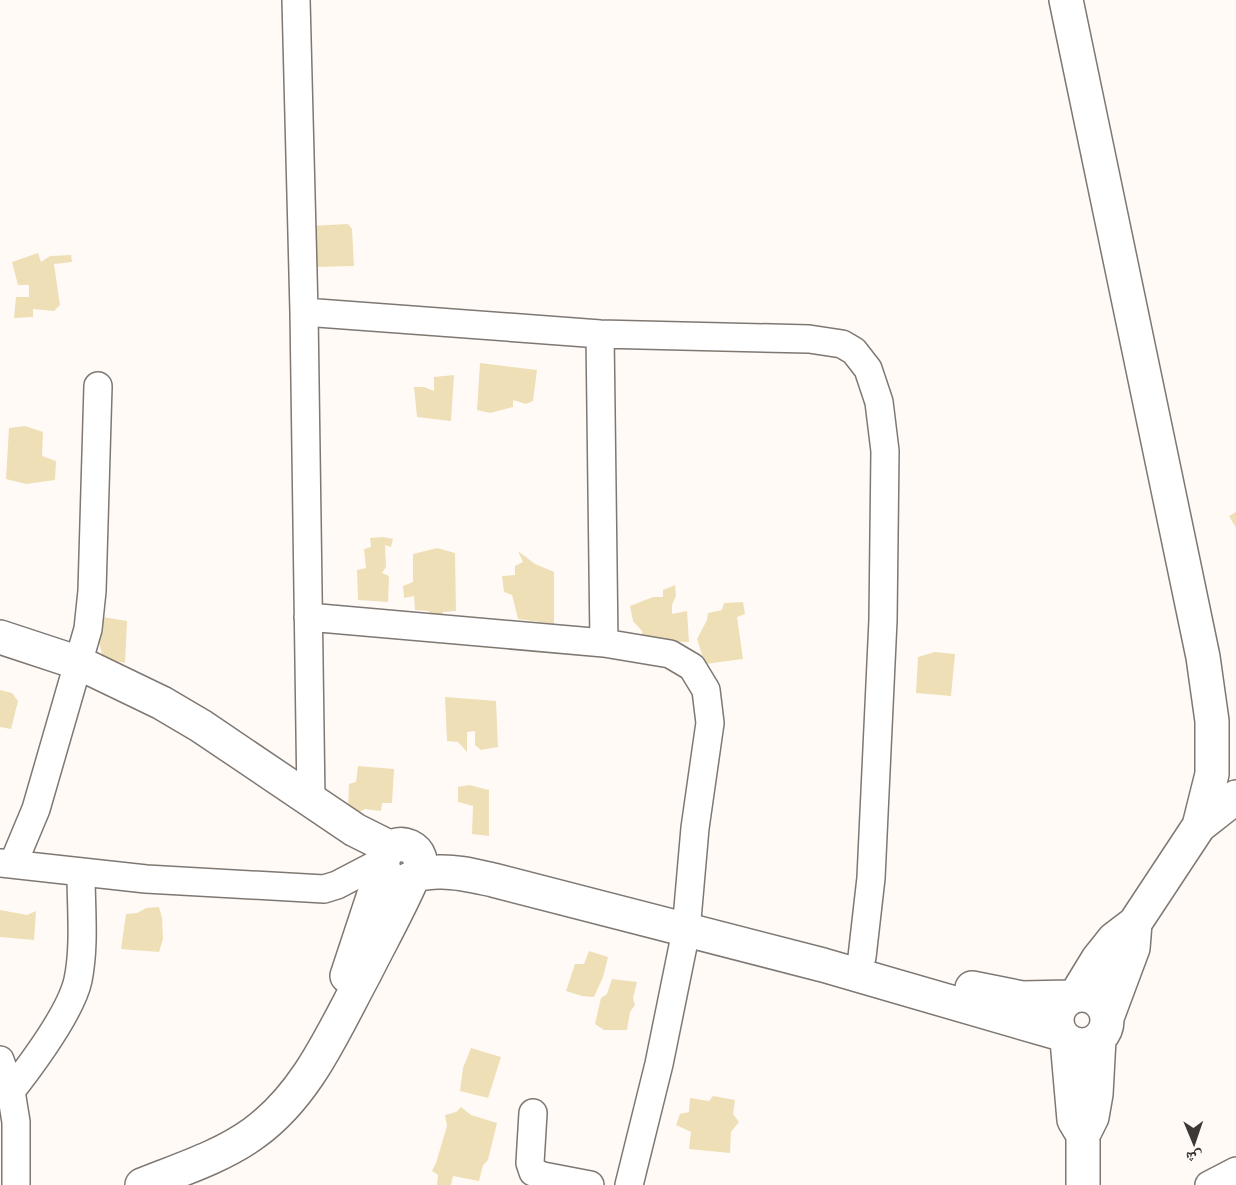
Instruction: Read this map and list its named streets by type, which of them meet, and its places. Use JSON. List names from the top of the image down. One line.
{"north":"bottom"}
